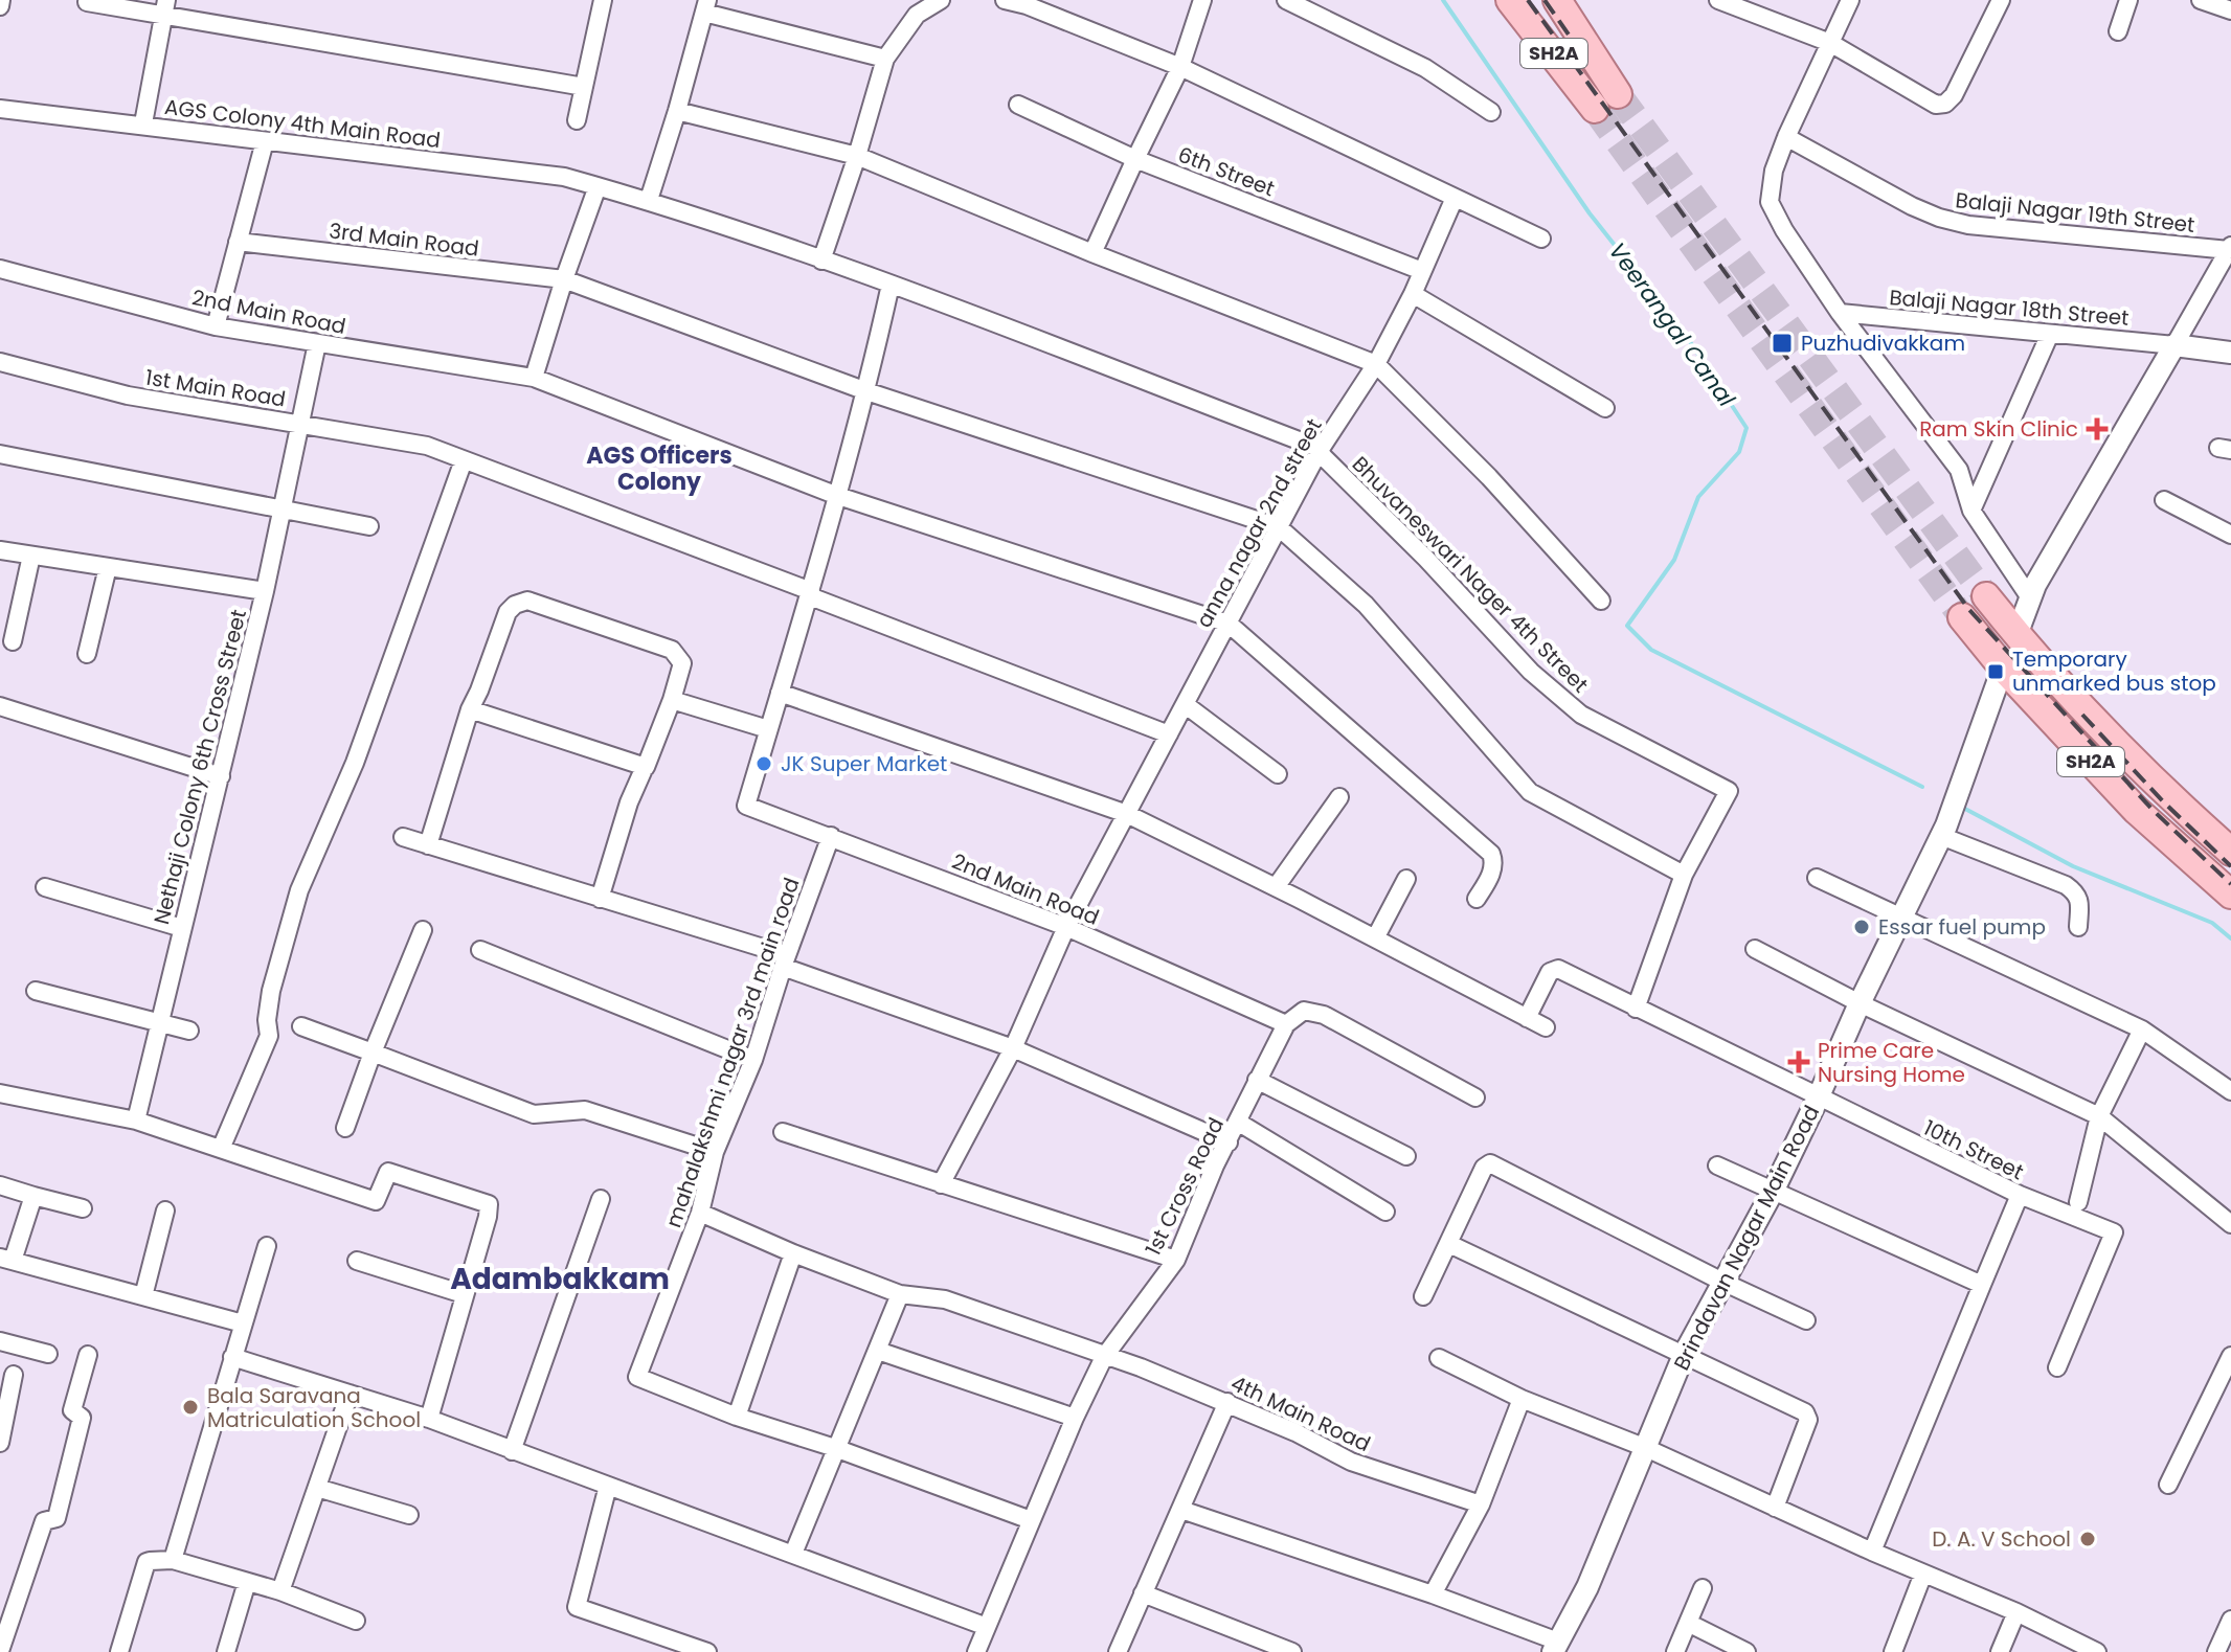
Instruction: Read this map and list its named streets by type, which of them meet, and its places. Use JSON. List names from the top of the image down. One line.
{"streets":{"main road":["SH2A"],"street":["AGS Colony 4th Main Road","6th Street","Balaji Nagar 19th Street","3rd Main Road","Balaji Nagar 18th Street","2nd Main Road","1st Main Road","anna nagar 2nd street","Bhuvaneswari Nager 4th Street","Nethaji Colony 6th Cross Street","mahalakshmi nagar 3rd main road","10th Street","1st Cross Road","Brindavan Nagar Main Road","4th Main Road"]},"crossings":[["SH2A","Brindavan Nagar Main Road"],["AGS Colony 4th Main Road","anna nagar 2nd street"],["AGS Colony 4th Main Road","Bhuvaneswari Nager 4th Street"],["6th Street","anna nagar 2nd street"],["3rd Main Road","anna nagar 2nd street"],["2nd Main Road","anna nagar 2nd street"],["2nd Main Road","Nethaji Colony 6th Cross Street"],["2nd Main Road","mahalakshmi nagar 3rd main road"],["2nd Main Road","1st Cross Road"],["1st Main Road","anna nagar 2nd street"],["1st Main Road","Nethaji Colony 6th Cross Street"],["anna nagar 2nd street","Bhuvaneswari Nager 4th Street"],["mahalakshmi nagar 3rd main road","4th Main Road"],["10th Street","Brindavan Nagar Main Road"],["1st Cross Road","4th Main Road"]],"districts":["AGS Officers Colony","Adambakkam"],"water":["Veerangal Canal"],"places":{"transit":["Puzhudivakkam","Temporary unmarked bus stop"],"health":["Ram Skin Clinic","Prime Care Nursing Home"],"other":["JK Super Market","Essar fuel pump","Bala Saravana Matriculation School","D. A. V School"]}}
